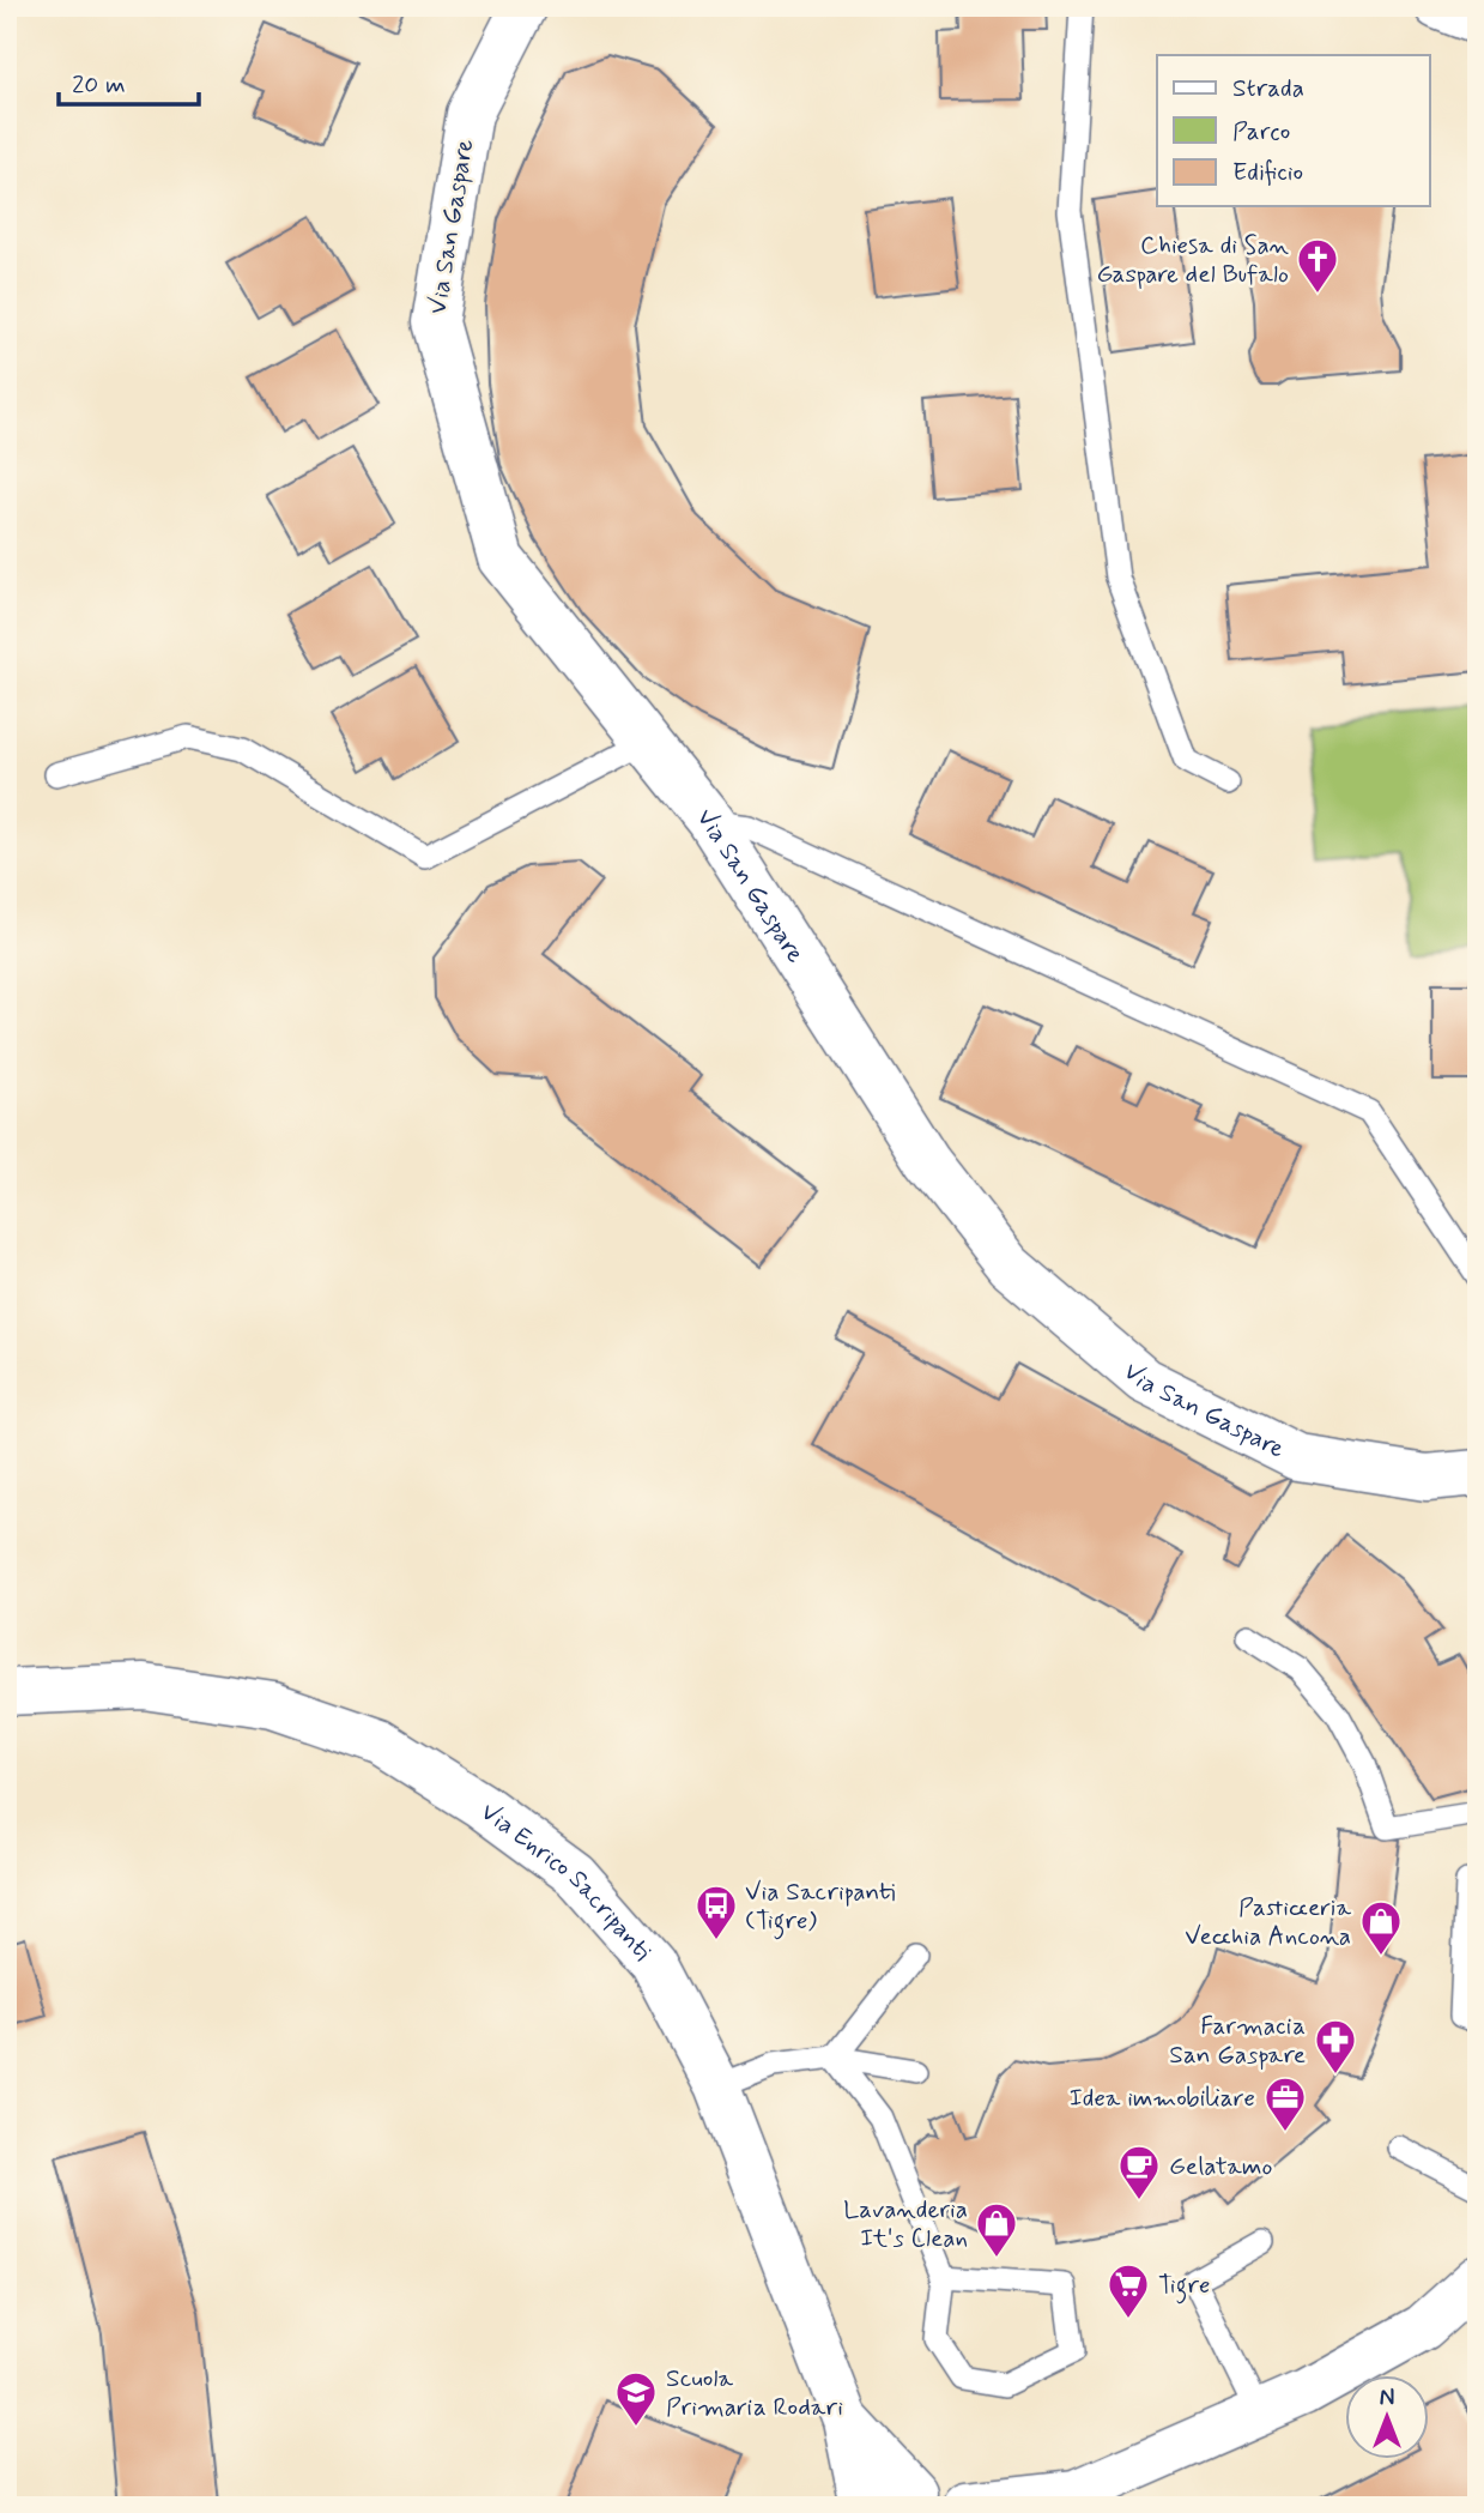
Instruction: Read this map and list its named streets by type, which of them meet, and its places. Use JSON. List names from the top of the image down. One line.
{"streets":{"street":["Via San Gaspare","Via Enrico Sacripanti"]},"places":{"church":["Chiesa di San Gaspare del Bufalo"],"bus stop":["Via Sacripanti (Tigre)"],"shop":["Pasticceria Vecchia Ancona","Lavanderia It's Clean"],"pharmacy":["Farmacia San Gaspare"],"office":["Idea immobiliare"],"cafe":["Gelatamo"],"supermarket":["Tigre"],"school or university":["Scuola Primaria Rodari"]},"legend":["Strada","Parco","Edificio"],"scale_bar":"20 m","north":"top"}
